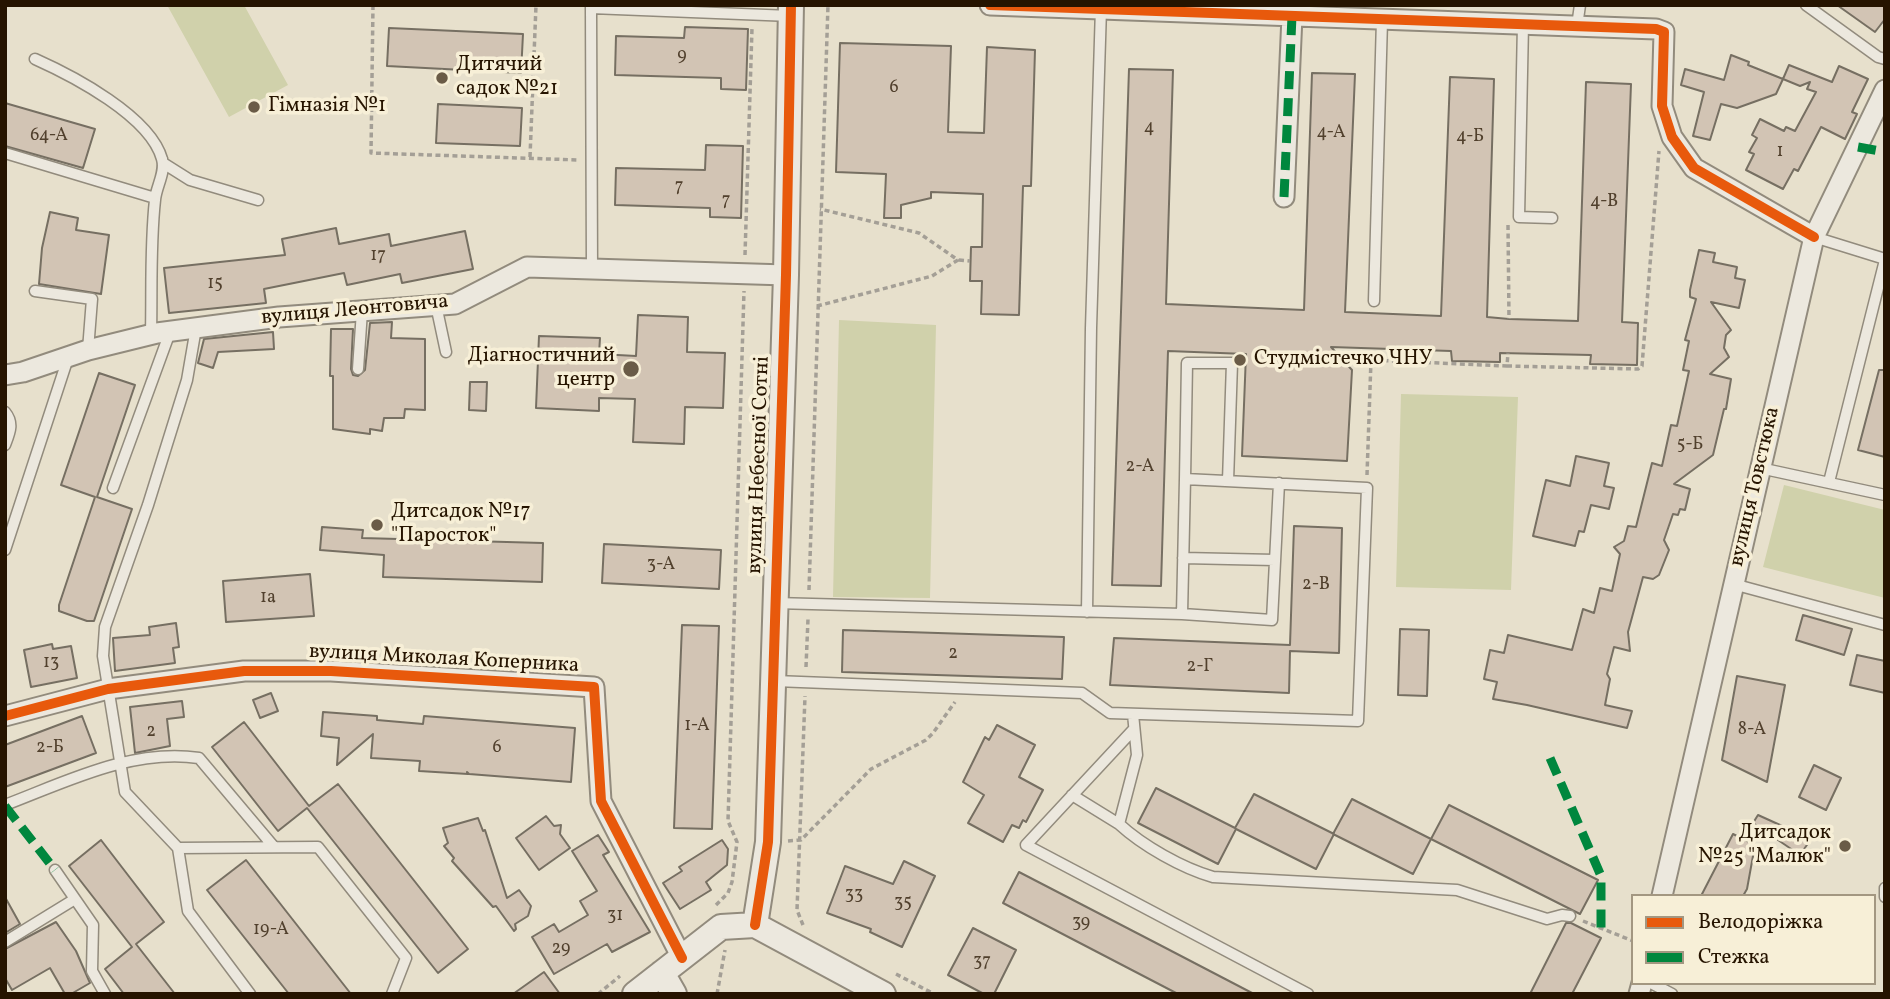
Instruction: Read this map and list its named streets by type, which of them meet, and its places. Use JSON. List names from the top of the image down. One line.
{"streets":{"street":["вулиця Леонтовича","вулиця Небесної Сотні","вулиця Товстюка","вулиця Миколая Коперника"]},"crossings":[["вулиця Леонтовича","вулиця Небесної Сотні"]],"places":["Дитячий садок №21","Гімназія №1","Студмістечко ЧНУ","Діагностичний центр","Дитсадок №17 \"Паросток\"","Дитсадок №25 \"Малюк\""],"house_numbers":["9","6","4","4-А","64-А","4-Б","1","7","7","4-В","17","15","5-Б","2-А","3-А","2-В","1а","2","13","2-Г","1-А","8-А","2","2-Б","6","33","35","31","39","19-А","29","37"],"legend":["Велодоріжка","Стежка"]}
